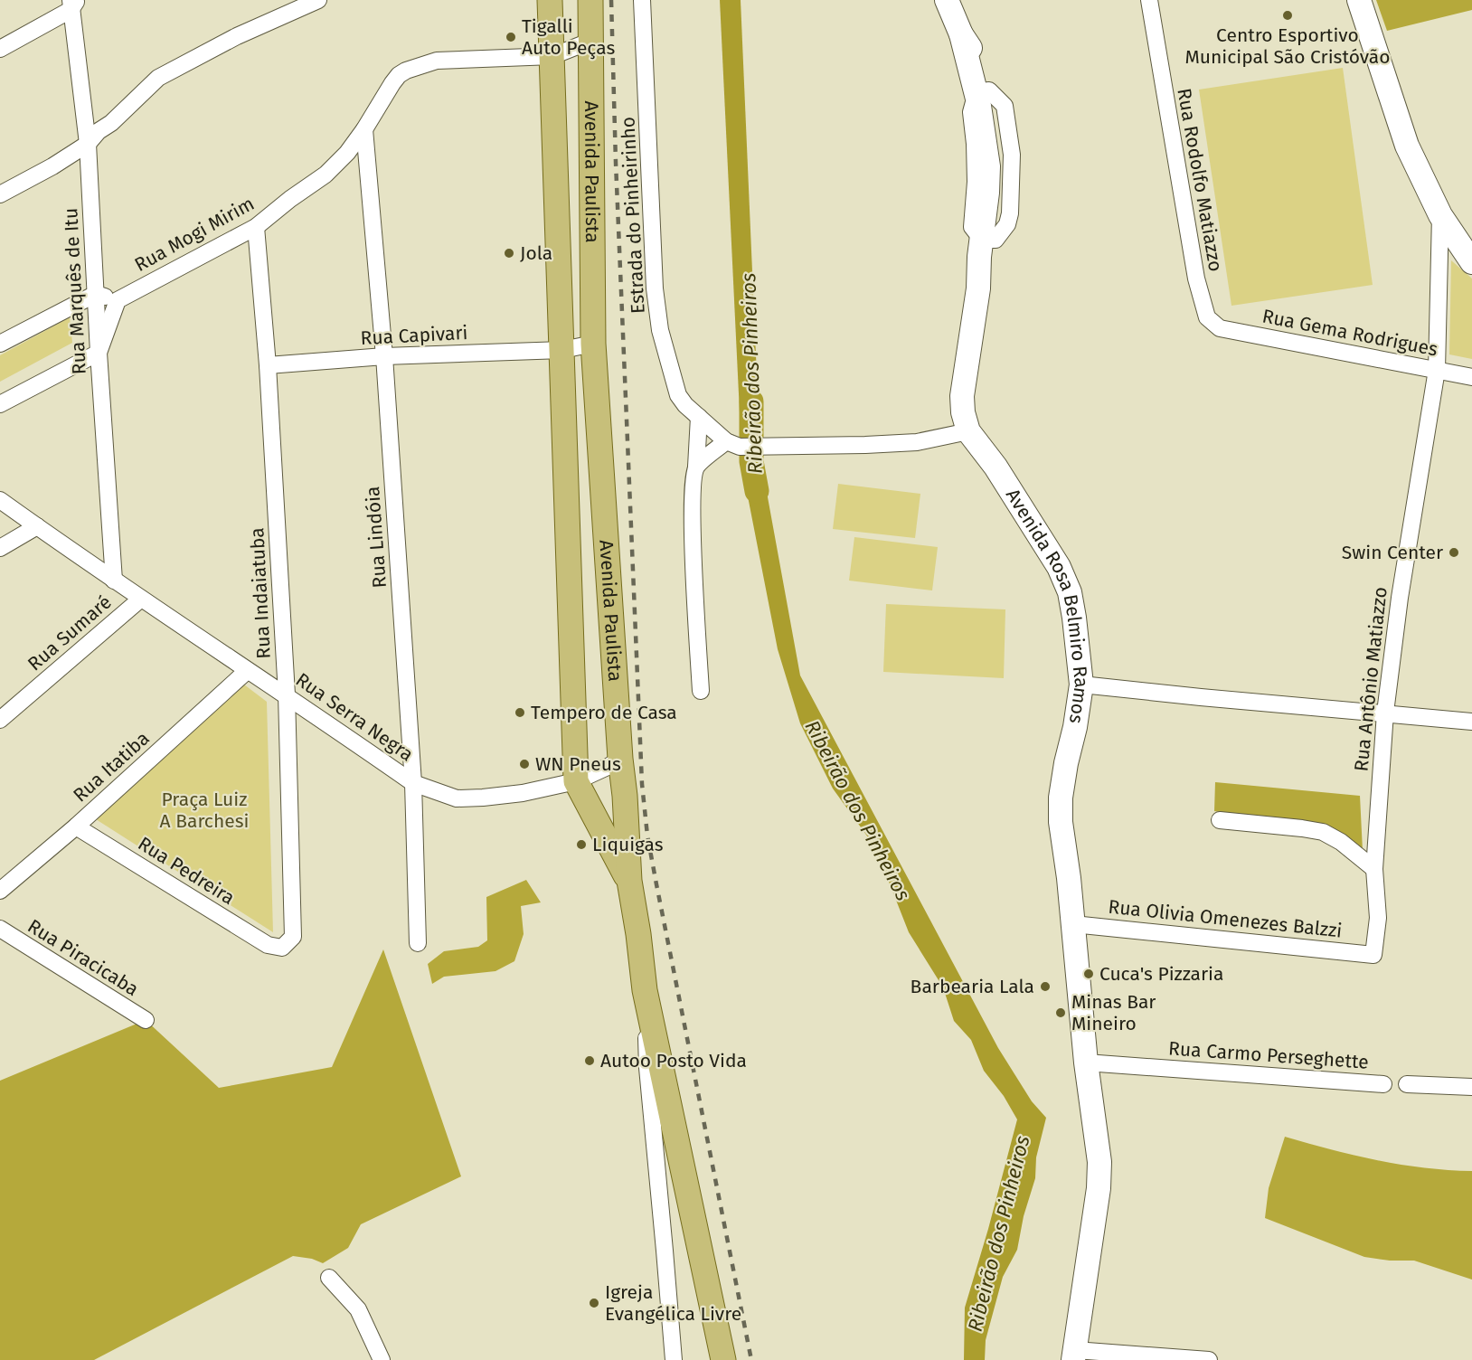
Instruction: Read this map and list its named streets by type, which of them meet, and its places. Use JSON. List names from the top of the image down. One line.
{"streets":{"main road":["Avenida Paulista","Avenida Rosa Belmiro Ramos"],"street":["Rua Rodolfo Matiazzo","Estrada do Pinheirinho","Rua Mogi Mirim","Rua Marquês de Itu","Rua Gema Rodrigues","Rua Capivari","Rua Lindóia","Rua Indaiatuba","Rua Sumaré","Rua Antônio Matiazzo","Rua Serra Negra","Rua Itatiba","Rua Pedreira","Rua Olivia Omenezes Balzzi","Rua Piracicaba","Rua Carmo Perseghette"]},"crossings":[["Avenida Paulista","Rua Mogi Mirim"],["Avenida Paulista","Rua Capivari"],["Avenida Paulista","Rua Serra Negra"],["Rua Rodolfo Matiazzo","Rua Gema Rodrigues"],["Rua Mogi Mirim","Rua Lindóia"],["Rua Mogi Mirim","Rua Indaiatuba"],["Rua Marquês de Itu","Rua Serra Negra"],["Rua Gema Rodrigues","Rua Antônio Matiazzo"],["Rua Capivari","Rua Lindóia"],["Rua Capivari","Rua Indaiatuba"],["Rua Lindóia","Rua Serra Negra"],["Rua Indaiatuba","Rua Serra Negra"],["Rua Indaiatuba","Rua Pedreira"],["Avenida Rosa Belmiro Ramos","Rua Olivia Omenezes Balzzi"],["Avenida Rosa Belmiro Ramos","Rua Carmo Perseghette"],["Rua Sumaré","Rua Serra Negra"],["Rua Antônio Matiazzo","Rua Olivia Omenezes Balzzi"],["Rua Serra Negra","Rua Itatiba"],["Rua Itatiba","Rua Pedreira"]],"water":["Ribeirão dos Pinheiros"],"parks":["Praça Luiz A Barchesi"],"places":["Centro Esportivo Municipal São Cristóvão","Tigalli Auto Peças","Jola","Swin Center","Tempero de Casa","WN Pneus","Liquigas","Cuca's Pizzaria","Barbearia Lala","Minas Bar Mineiro","Autoo Posto Vida","Igreja Evangélica Livre"]}
